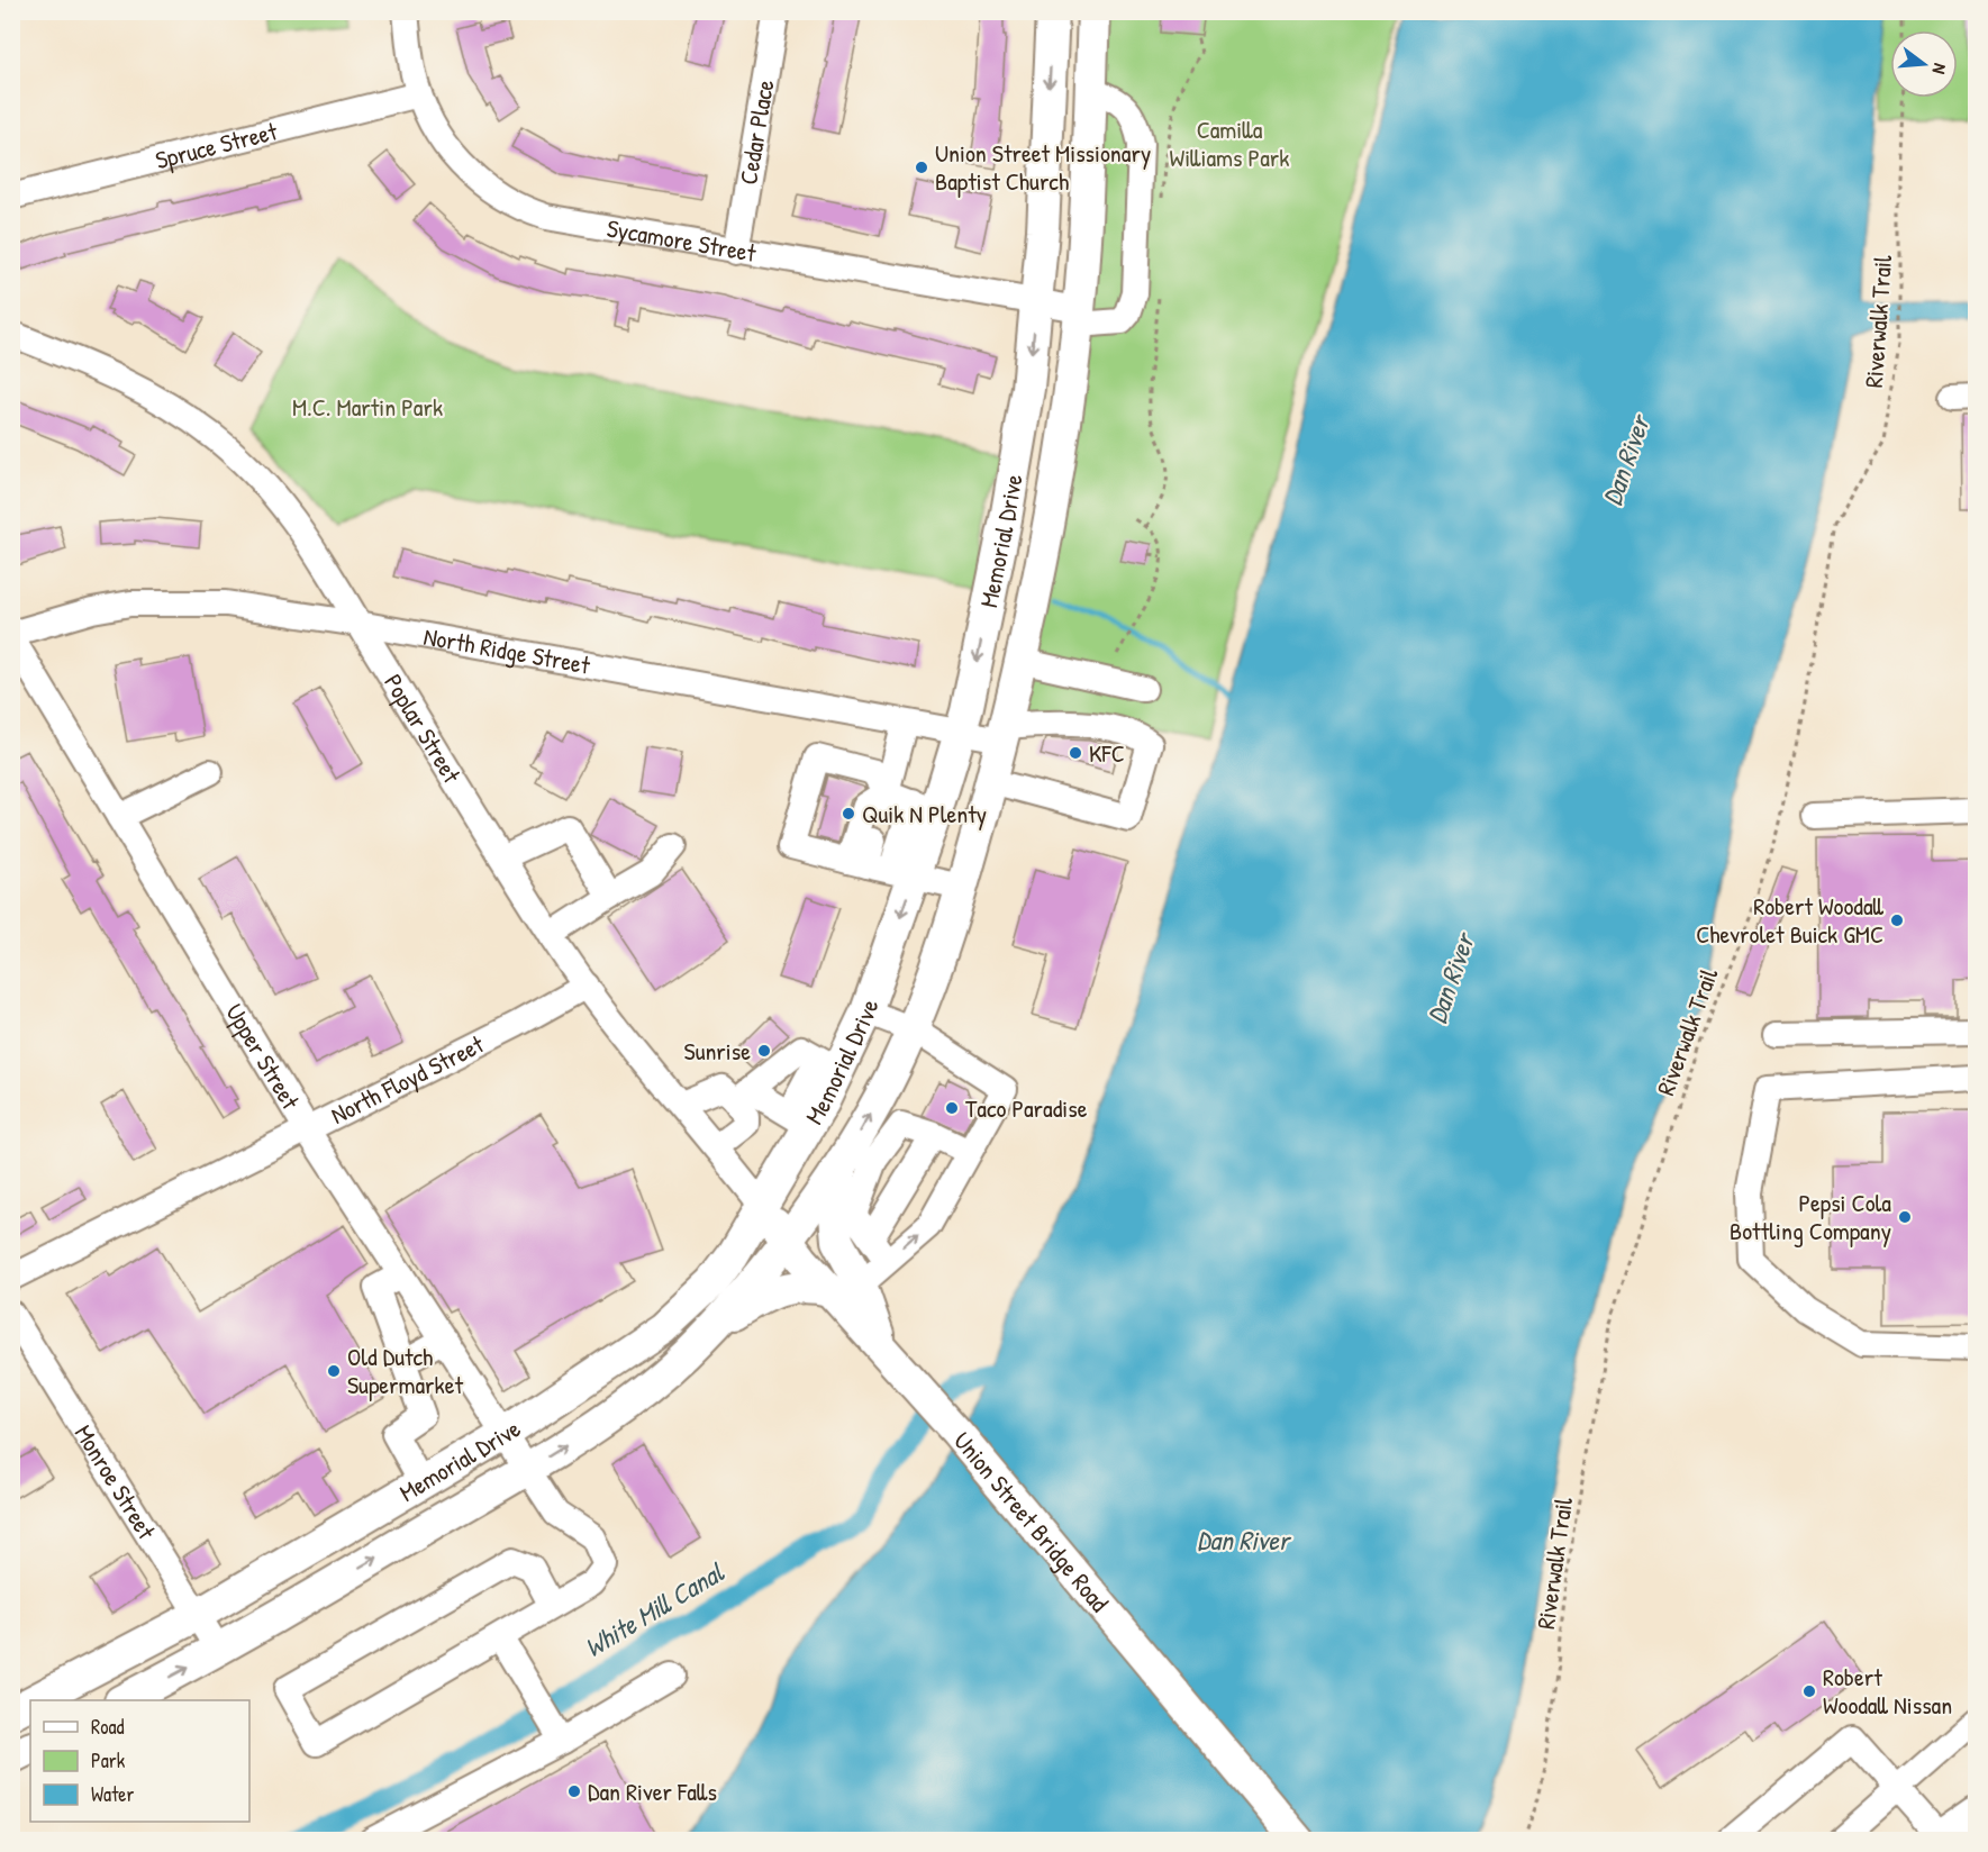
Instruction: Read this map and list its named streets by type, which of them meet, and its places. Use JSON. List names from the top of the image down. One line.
{"streets":{"main road":["Memorial Drive","Union Street Bridge Road"],"street":["Cedar Place","Spruce Street","Sycamore Street","North Ridge Street","Poplar Street","Upper Street","North Floyd Street","Monroe Street"],"path":["Riverwalk Trail"]},"crossings":[["Cedar Place","Sycamore Street"],["Spruce Street","Sycamore Street"],["Sycamore Street","Memorial Drive"],["Memorial Drive","North Ridge Street"],["Memorial Drive","Poplar Street"],["Memorial Drive","Upper Street"],["Memorial Drive","Monroe Street"],["Memorial Drive","Union Street Bridge Road"],["North Ridge Street","Poplar Street"],["North Ridge Street","Upper Street"],["Poplar Street","North Floyd Street"],["Poplar Street","Union Street Bridge Road"],["Upper Street","North Floyd Street"]],"water":["Dan River","White Mill Canal"],"parks":["Camilla Williams Park","M.C. Martin Park"],"places":["Union Street Missionary Baptist Church","KFC","Quik N Plenty","Robert Woodall Chevrolet Buick GMC","Sunrise","Taco Paradise","Pepsi Cola Bottling Company","Old Dutch Supermarket","Robert Woodall Nissan","Dan River Falls"],"legend":["Road","Park","Water"],"north":"right"}
